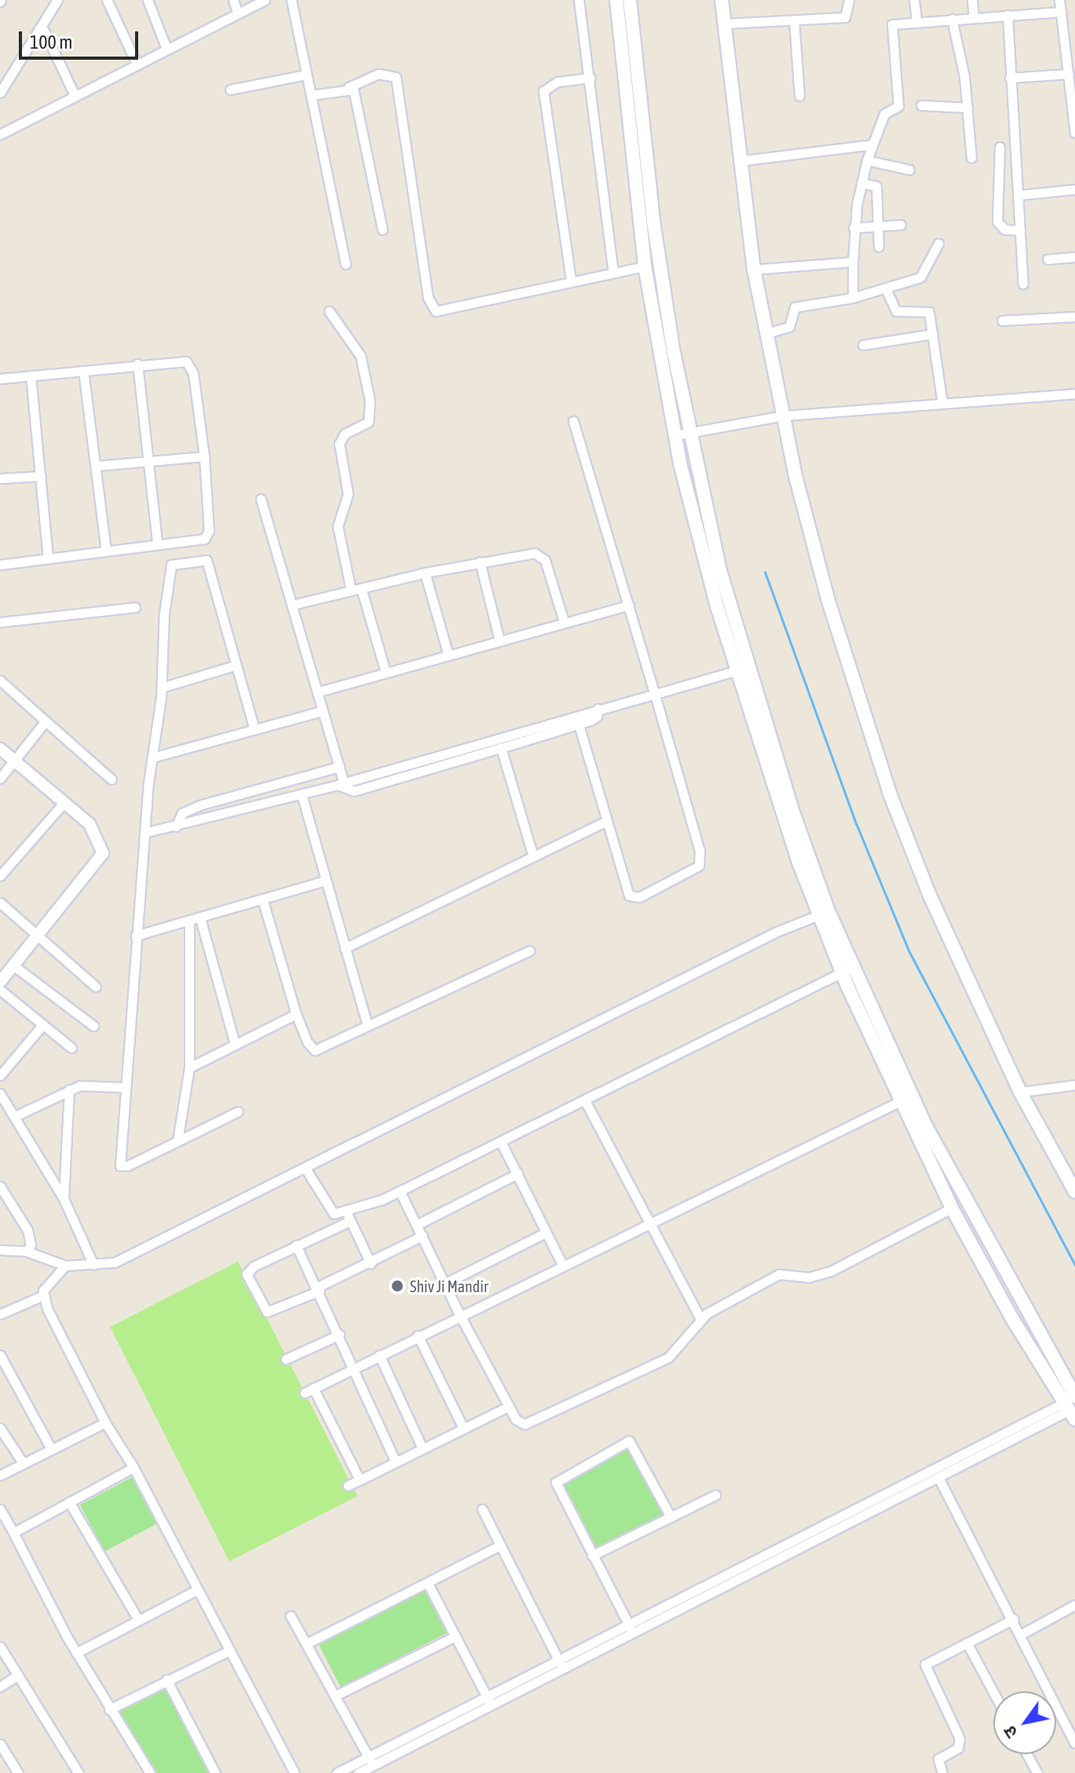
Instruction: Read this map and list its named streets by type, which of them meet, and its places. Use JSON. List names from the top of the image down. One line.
{"places":["Shiv Ji Mandir"],"scale_bar":"100 m","north":"bottom left"}
